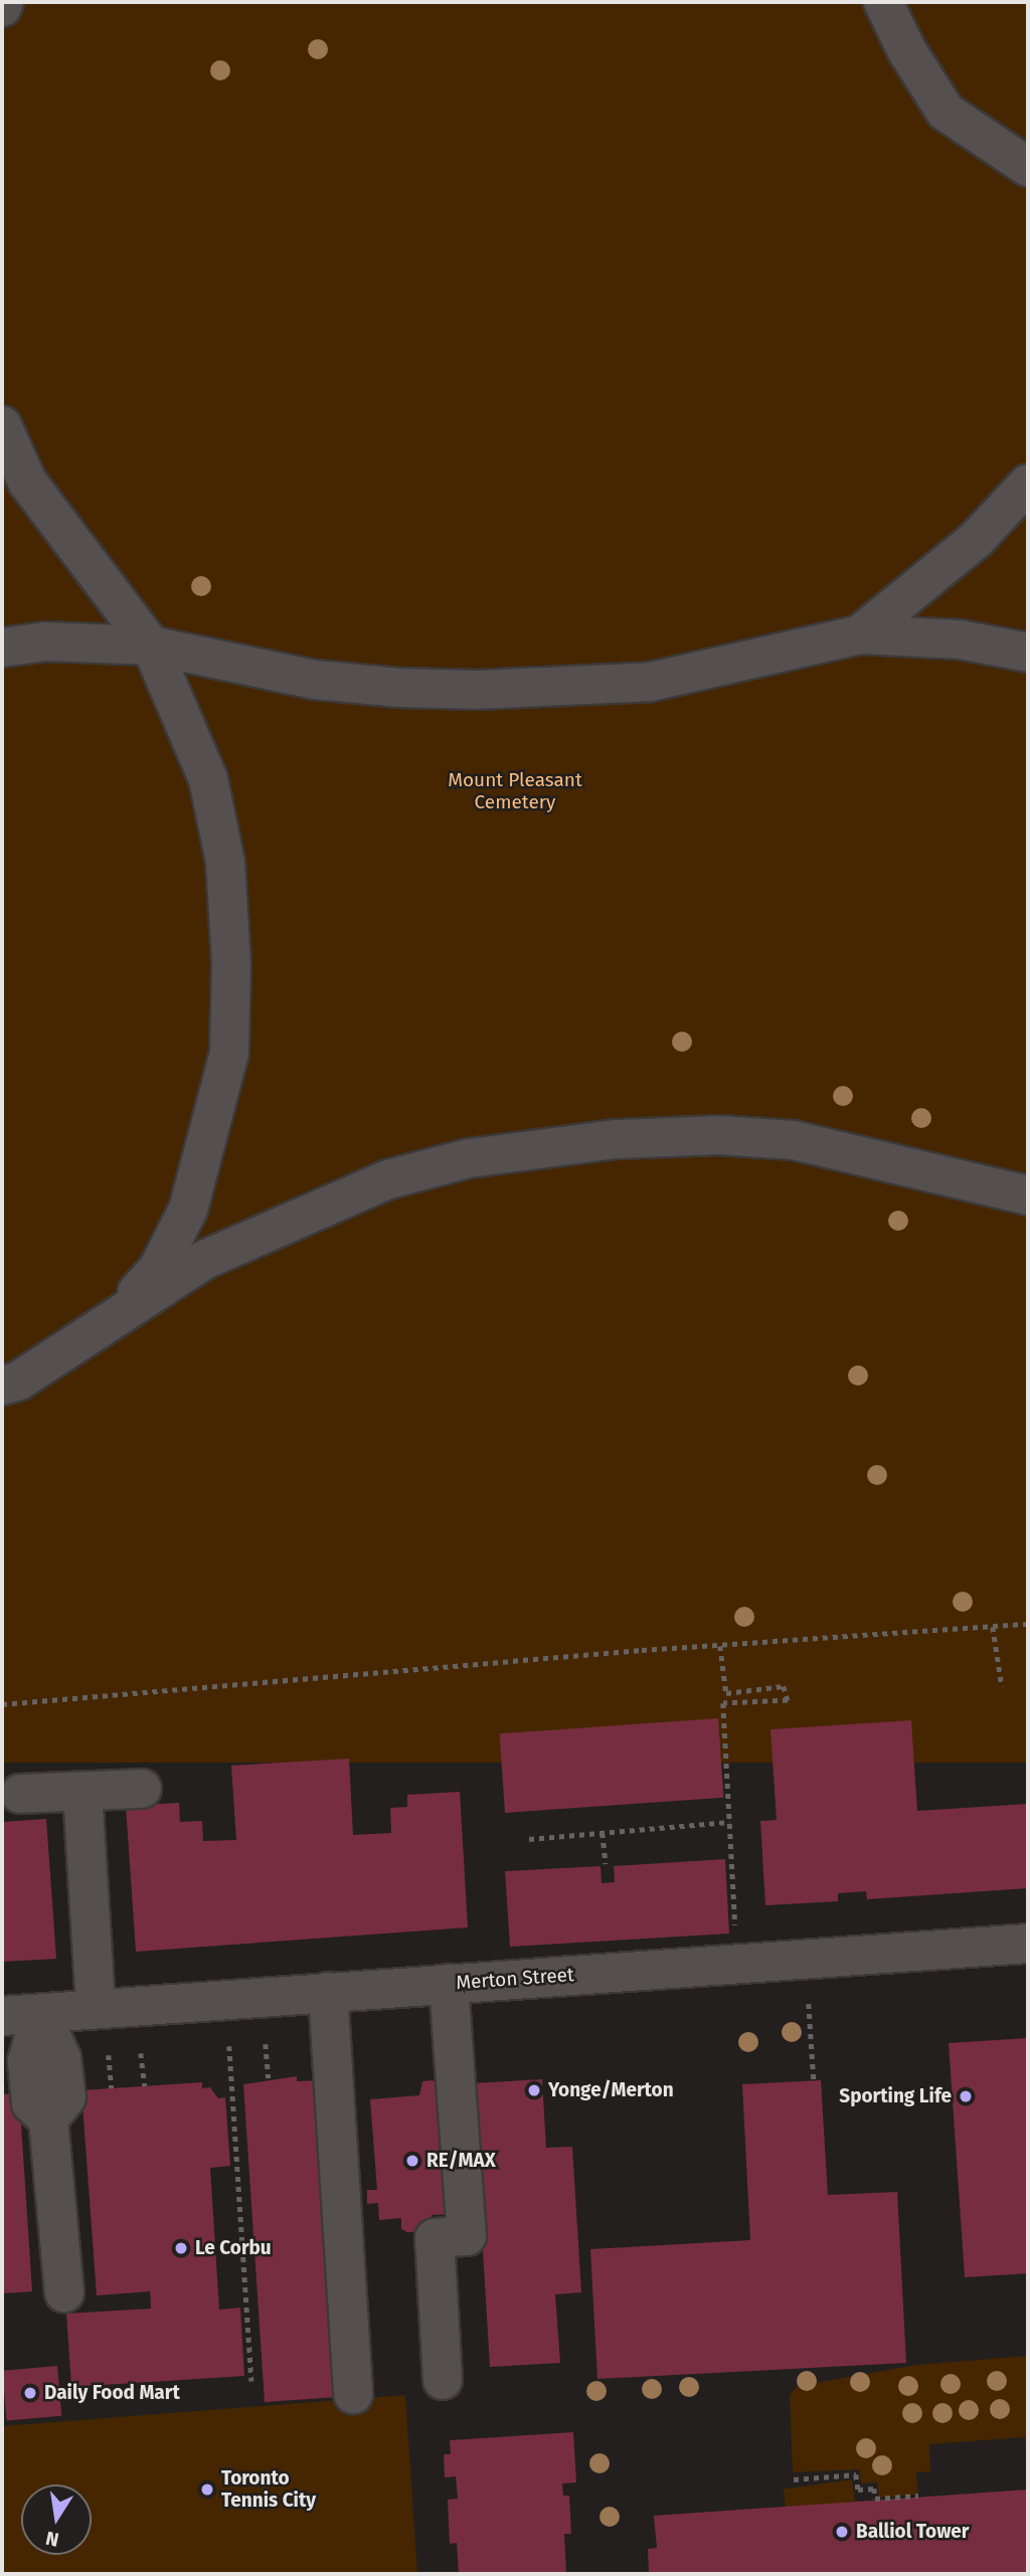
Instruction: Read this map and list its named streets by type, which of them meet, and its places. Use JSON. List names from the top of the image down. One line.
{"streets":{"street":["Merton Street"]},"parks":["Mount Pleasant Cemetery"],"places":["Yonge/Merton","Sporting Life","RE/MAX","Le Corbu","Daily Food Mart","Toronto Tennis City","Balliol Tower"],"north":"bottom"}
